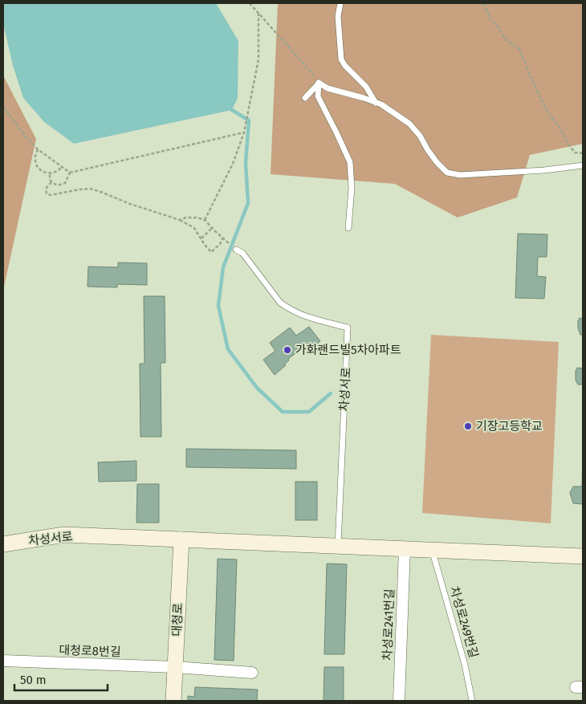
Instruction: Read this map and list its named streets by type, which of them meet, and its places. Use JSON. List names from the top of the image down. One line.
{"streets":{"street":["차성서로","대청로","차성로241번길","대청로8번길"],"lane":["차성로249번길"]},"crossings":[["차성서로","대청로"],["차성서로","차성로249번길"],["차성서로","차성로241번길"],["대청로","대청로8번길"]],"places":["가화랜드빌5차아파트","기장고등학교"],"scale_bar":"50 m"}
